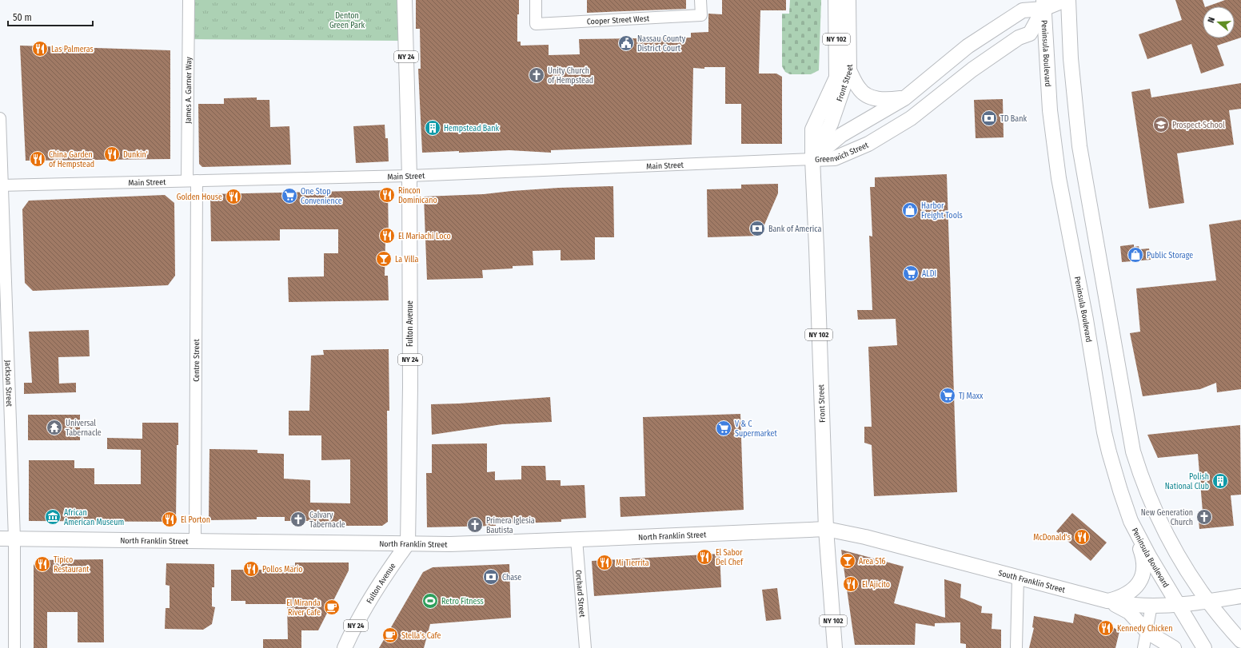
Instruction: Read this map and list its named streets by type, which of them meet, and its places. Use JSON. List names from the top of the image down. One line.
{"streets":{"main road":["NY 102","Peninsula Boulevard","NY 24","Front Street","Greenwich Street","Fulton Avenue","North Franklin Street","South Franklin Street"],"street":["Cooper Street West","James A. Garner Way","Main Street","Centre Street","Jackson Street","Orchard Street"]},"crossings":[["Peninsula Boulevard","Greenwich Street"],["Peninsula Boulevard","South Franklin Street"],["Front Street","Greenwich Street"],["Front Street","Main Street"],["Front Street","North Franklin Street"],["Front Street","South Franklin Street"],["James A. Garner Way","Main Street"],["James A. Garner Way","Centre Street"],["Greenwich Street","Main Street"],["Main Street","Fulton Avenue"],["Main Street","Centre Street"],["Main Street","Jackson Street"],["Fulton Avenue","North Franklin Street"],["Centre Street","North Franklin Street"],["Jackson Street","North Franklin Street"],["North Franklin Street","South Franklin Street"],["North Franklin Street","Orchard Street"]],"parks":["Denton Green Park"],"places":{"public building":["Nassau County District Court"],"restaurant":["Las Palmeras","Dunkin'","China Garden of Hempstead","Rincon Dominicano","Golden House","El Mariachi Loco","El Porton","McDonald's","El Sabor Del Chef","Mi Tierrita","Tipico Restaurant","Pollos Mario","El Ajicito","Kennedy Chicken"],"church":["Unity Church of Hempstead","New Generation Church","Calvary Tabernacle","Primera Iglesia Bautista"],"bank":["TD Bank","Bank of America","Chase"],"school or university":["Prospect School"],"building":["Hempstead Bank","Polish National Club"],"supermarket":["One Stop Convenience","ALDI","TJ Maxx","V & C Supermarket"],"shop":["Harbor Freight Tools","Public Storage"],"bar":["La Villa","Area 516"],"temple":["Universal Tabernacle"],"museum":["African American Museum"],"sports":["Retro Fitness"],"cafe":["El Miranda River Cafe","Stella’s Cafe"]},"scale_bar":"50 m","north":"left"}
